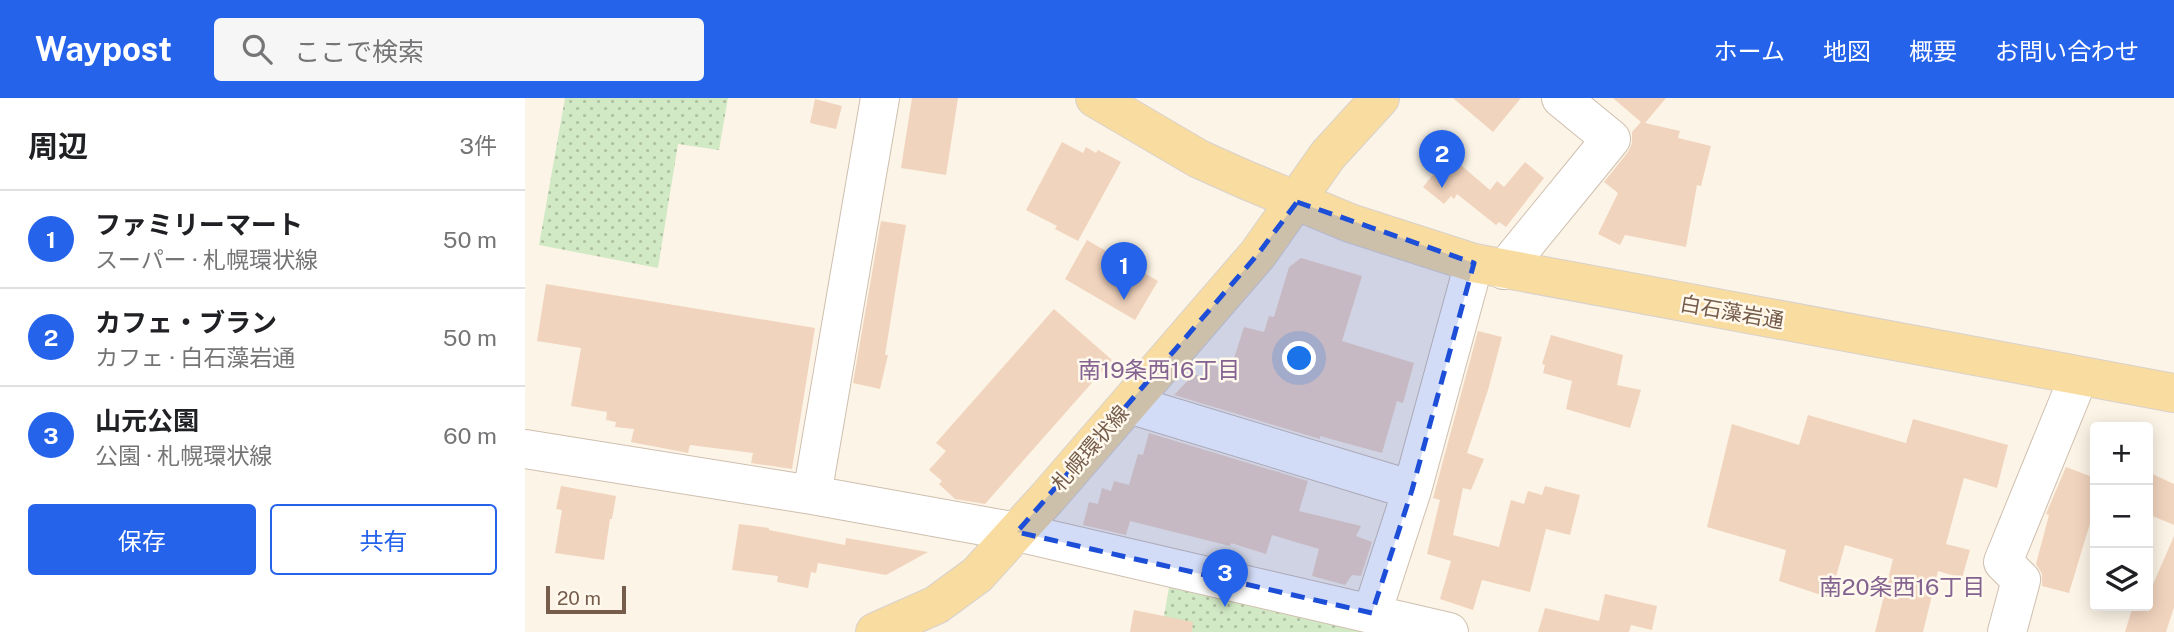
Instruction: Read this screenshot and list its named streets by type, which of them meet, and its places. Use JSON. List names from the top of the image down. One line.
{"streets":{"main road":["白石藻岩通","札幌環状線"]},"crossings":[["白石藻岩通","札幌環状線"]],"districts":["南19条西16丁目","南20条西16丁目"],"scale_bar":"20 m","page":{"header":"Waypost","search":"ここで検索","nav":["ホーム","地図","概要","お問い合わせ"],"heading":["周辺","3件"],"pins":["2","1","3"],"list":[{"mark":"1","name":"ファミリーマート","note":"スーパー · 札幌環状線","value":"50 m"},{"mark":"2","name":"カフェ・ブラン","note":"カフェ · 白石藻岩通","value":"50 m"},{"mark":"3","name":"山元公園","note":"公園 · 札幌環状線","value":"60 m"}],"map_buttons":["+","−"],"buttons":["保存","共有"],"scale":"20 m"}}
